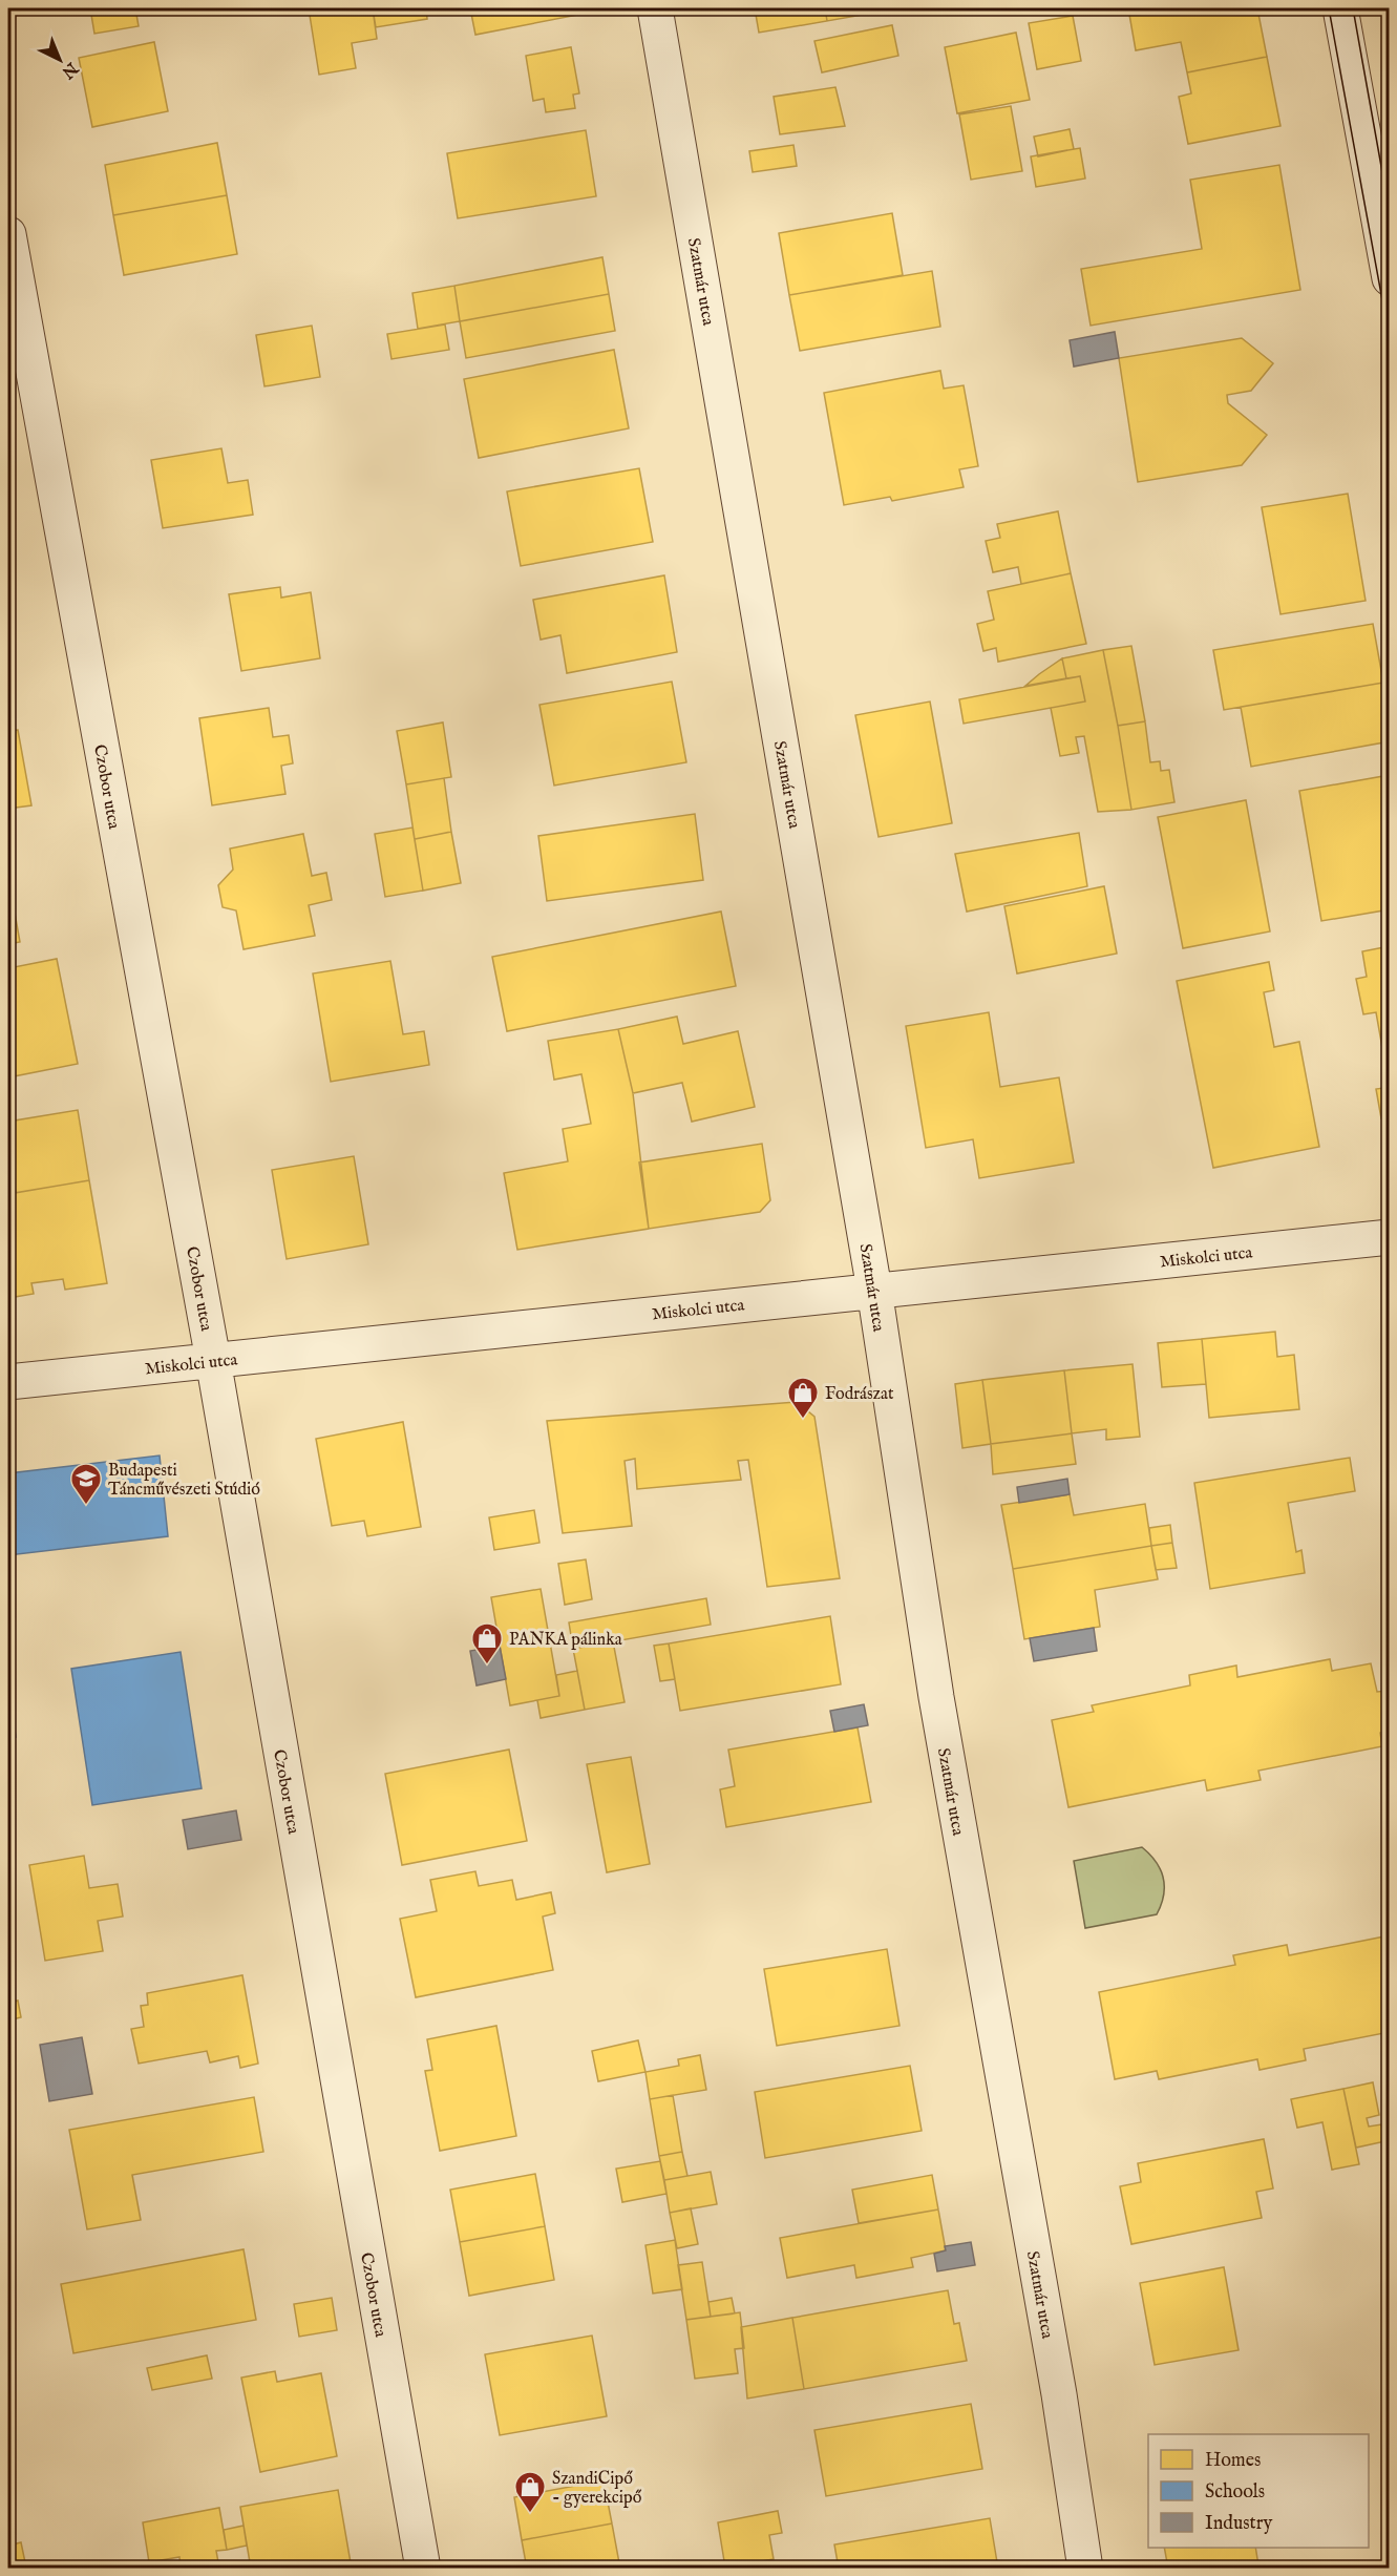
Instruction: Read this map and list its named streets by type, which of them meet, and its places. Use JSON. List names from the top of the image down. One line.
{"streets":{"street":["Szatmár utca","Czobor utca","Miskolci utca"]},"crossings":[["Szatmár utca","Miskolci utca"],["Czobor utca","Miskolci utca"]],"places":{"shop":["Fodrászat","PANKA pálinka","SzandiCipő - gyerekcipő"],"school or university":["Budapesti Táncművészeti Stúdió"]},"legend":["Homes","Schools","Industry"],"north":"bottom right"}
